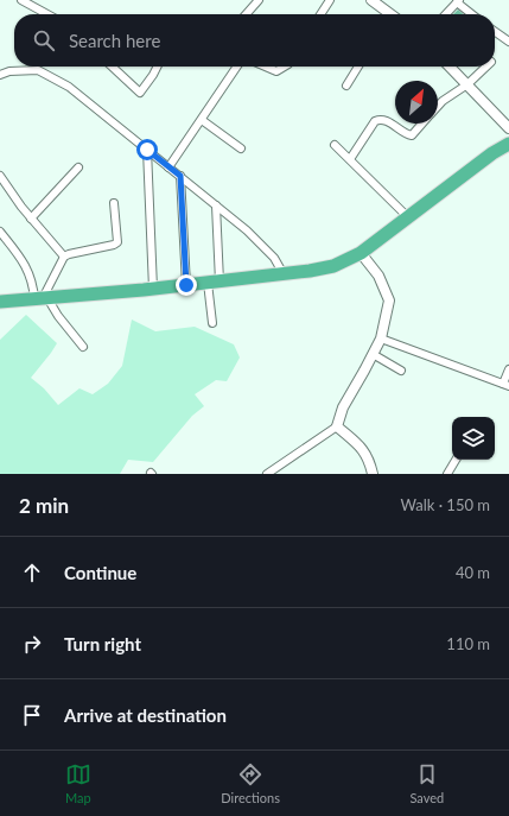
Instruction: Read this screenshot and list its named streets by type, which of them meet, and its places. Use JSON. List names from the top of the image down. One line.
{"north":"top right","page":{"search":"Search here","heading":["2 min","Walk · 150 m"],"list":[["Continue","40 m"],["Turn right","110 m"],"Arrive at destination"],"nav":["Map","Directions","Saved"]}}
